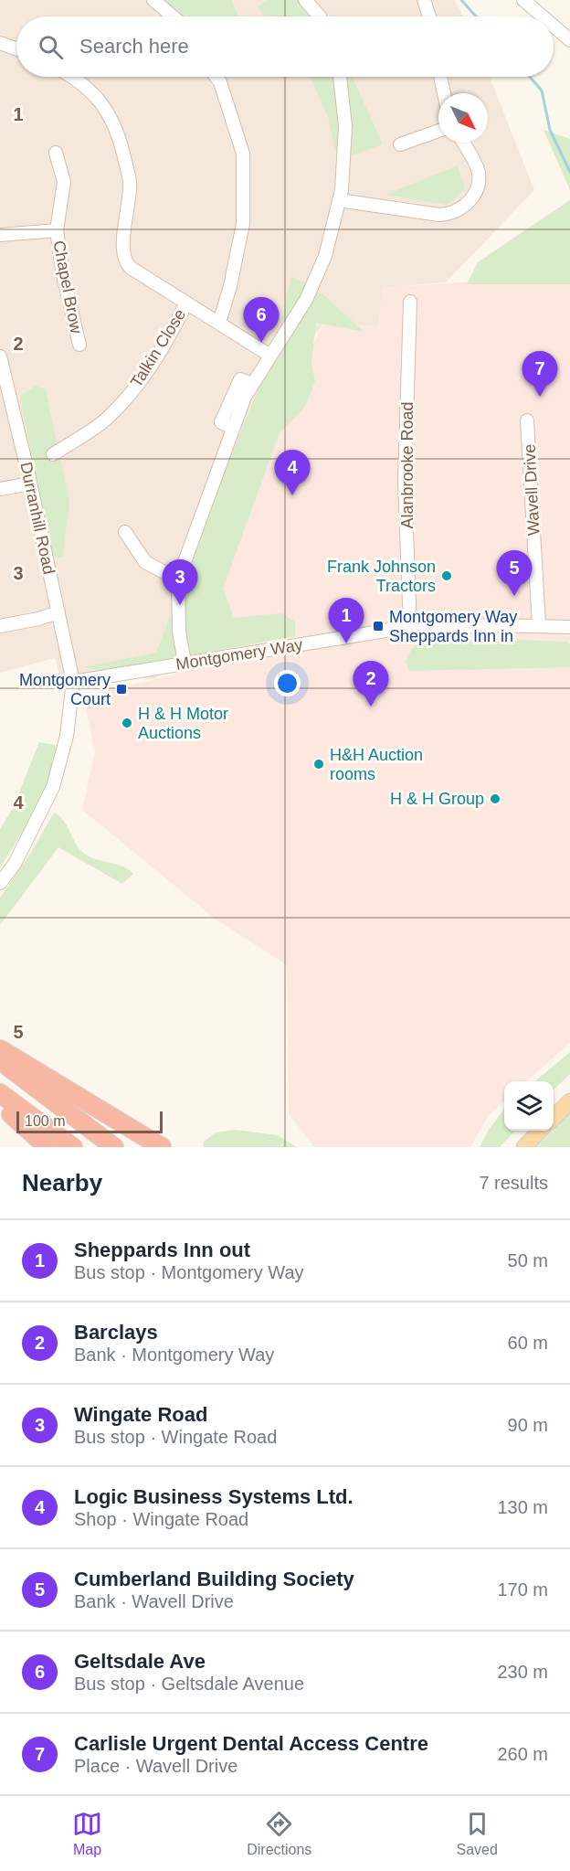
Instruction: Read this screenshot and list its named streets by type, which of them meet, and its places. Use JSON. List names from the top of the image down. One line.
{"streets":{"street":["Chapel Brow","Talkin Close","Alanbrooke Road","Wavell Drive","Durranhill Road","Montgomery Way"]},"crossings":[["Alanbrooke Road","Montgomery Way"],["Wavell Drive","Montgomery Way"],["Durranhill Road","Montgomery Way"]],"places":{"other":["Frank Johnson Tractors","H & H Motor Auctions","H&H Auction rooms","H & H Group"],"transit":["Montgomery Way Sheppards Inn in","Montgomery Court"]},"scale_bar":"100 m","north":"bottom right","page":{"search":"Search here","pins":["6","7","4","5","3","1","2"],"scale":"100 m","heading":["Nearby","7 results"],"list":[{"mark":"1","name":"Sheppards Inn out","note":"Bus stop · Montgomery Way","value":"50 m"},{"mark":"2","name":"Barclays","note":"Bank · Montgomery Way","value":"60 m"},{"mark":"3","name":"Wingate Road","note":"Bus stop · Wingate Road","value":"90 m"},{"mark":"4","name":"Logic Business Systems Ltd.","note":"Shop · Wingate Road","value":"130 m"},{"mark":"5","name":"Cumberland Building Society","note":"Bank · Wavell Drive","value":"170 m"},{"mark":"6","name":"Geltsdale Ave","note":"Bus stop · Geltsdale Avenue","value":"230 m"},{"mark":"7","name":"Carlisle Urgent Dental Access Centre","note":"Place · Wavell Drive","value":"260 m"}],"nav":["Map","Directions","Saved"]},"grid":{"rows":["1","2","3","4","5"]}}
